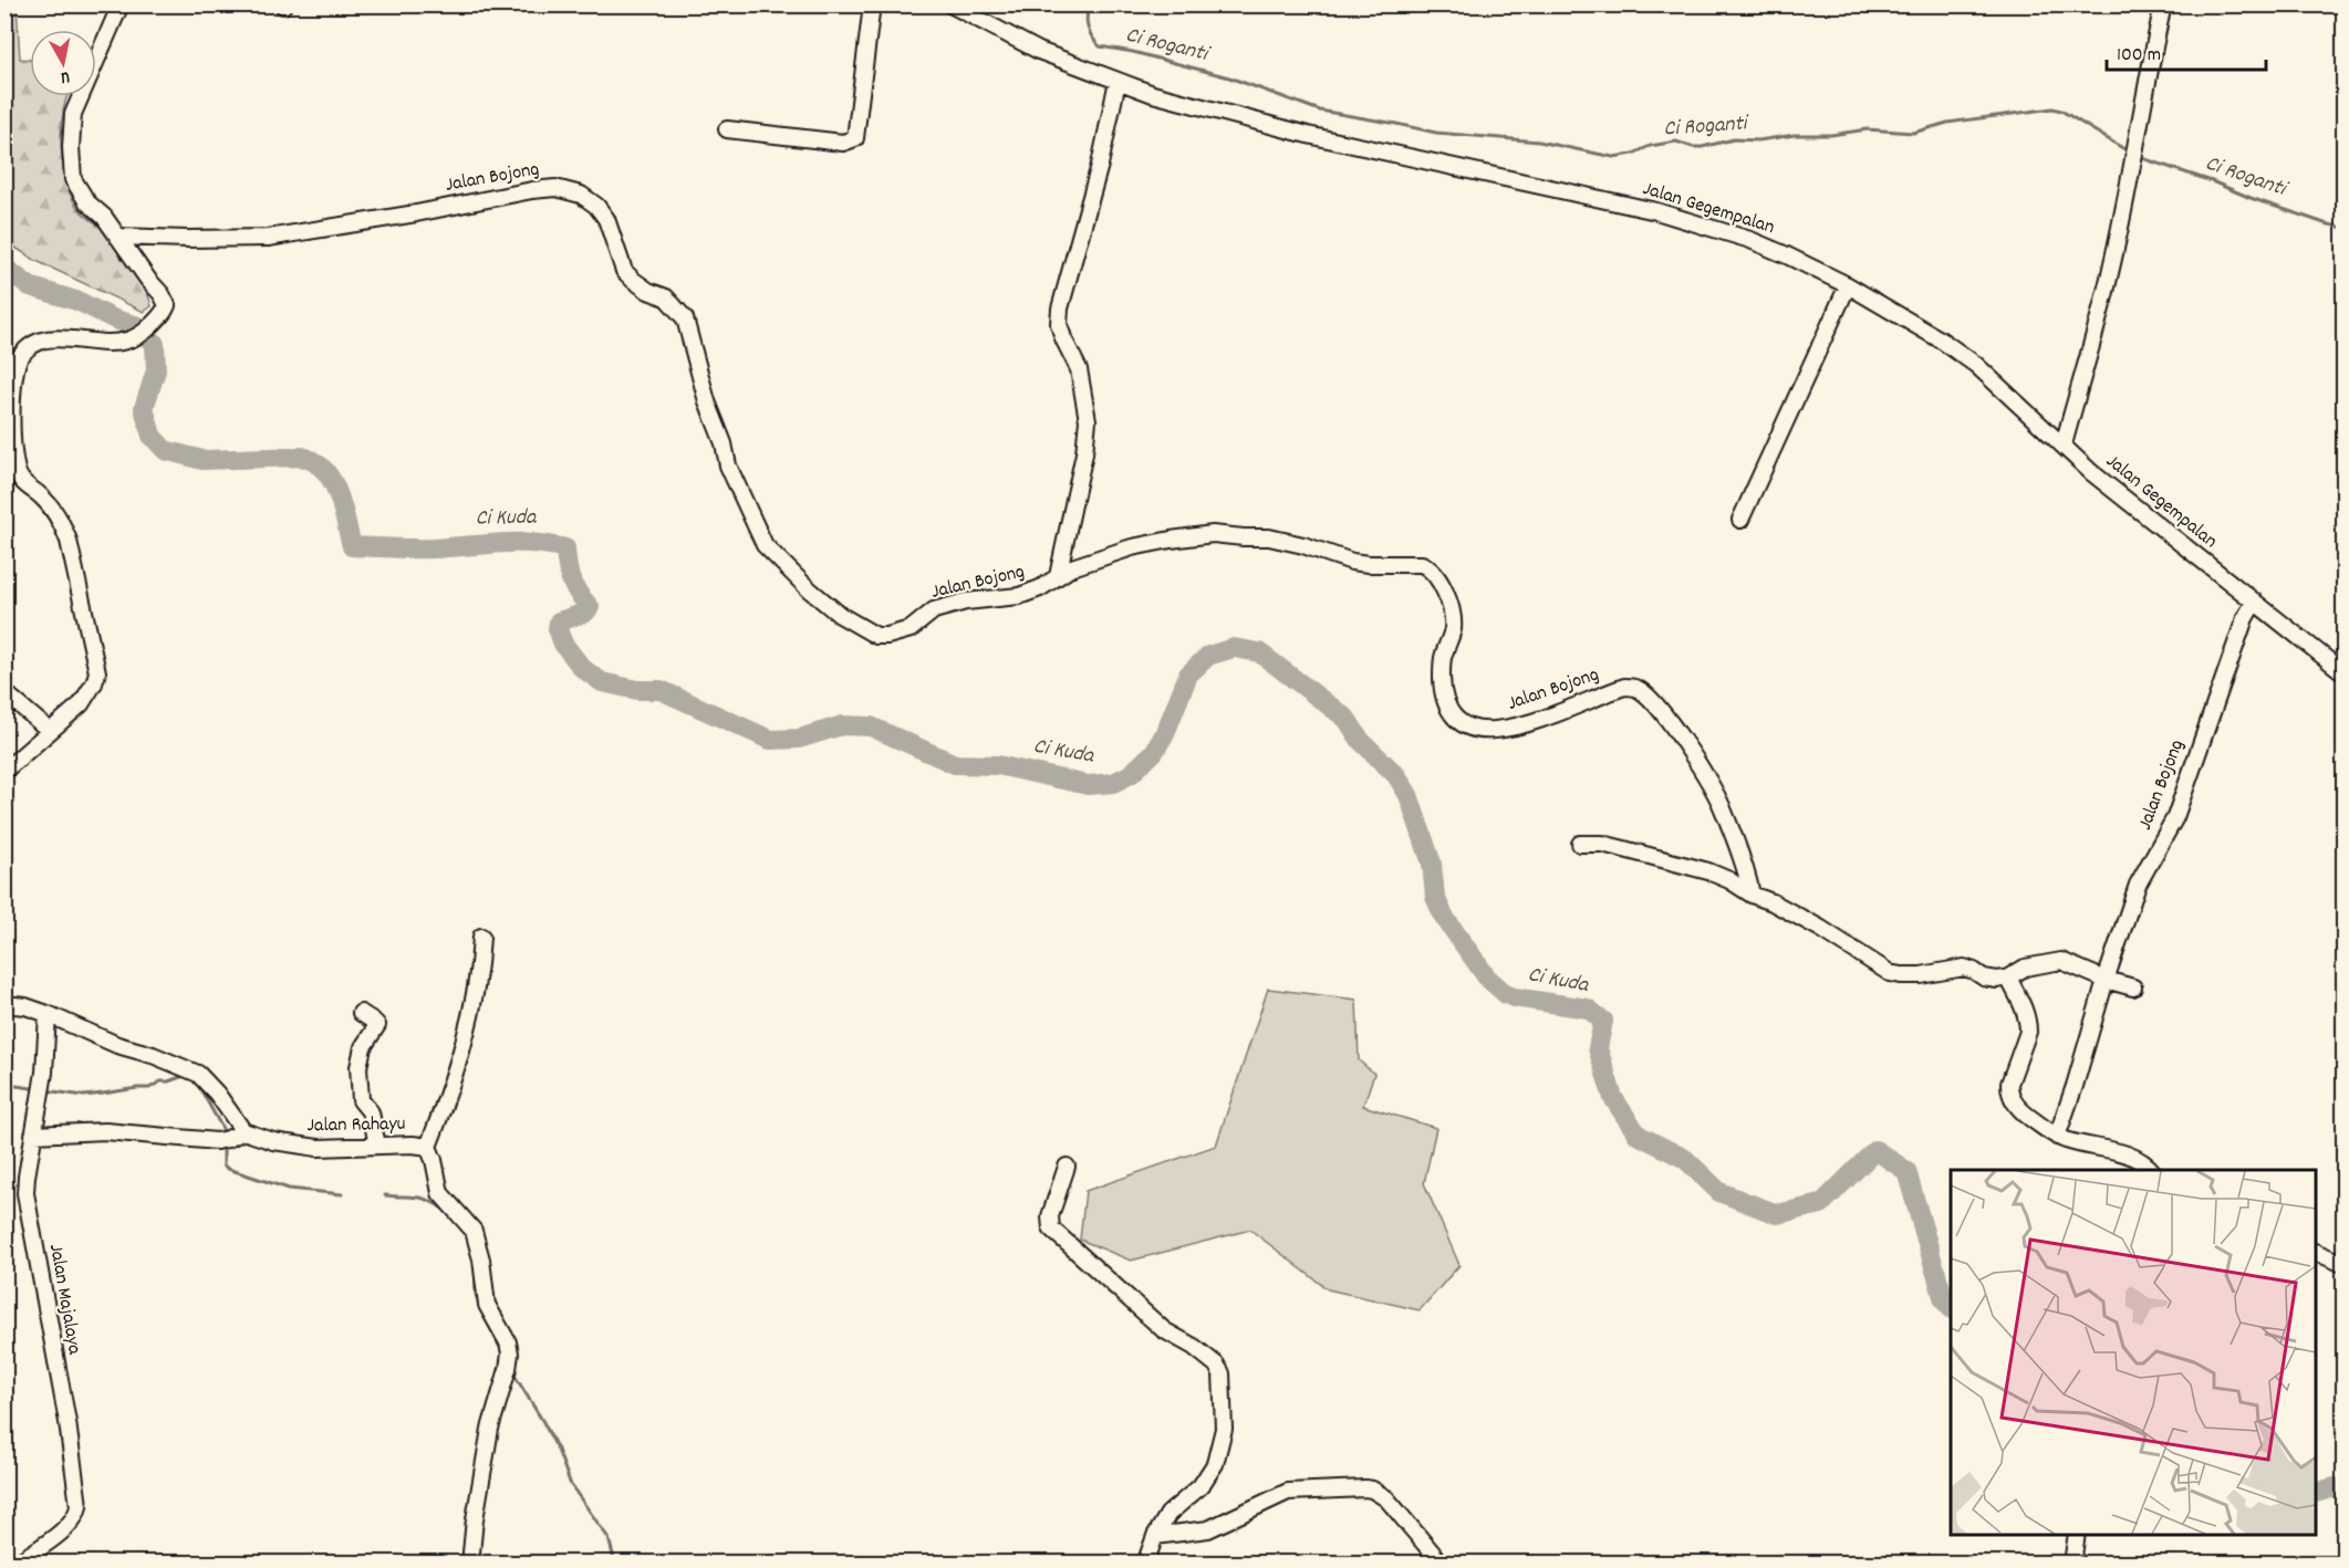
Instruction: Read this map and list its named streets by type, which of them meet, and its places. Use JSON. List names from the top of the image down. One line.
{"streets":{"street":["Jalan Bojong","Jalan Gegempalan","Jalan Rahayu","Jalan Majalaya"]},"crossings":[["Jalan Bojong","Jalan Gegempalan"]],"water":["Ci Roganti","Ci Kuda"],"scale_bar":"100 m","north":"bottom"}
